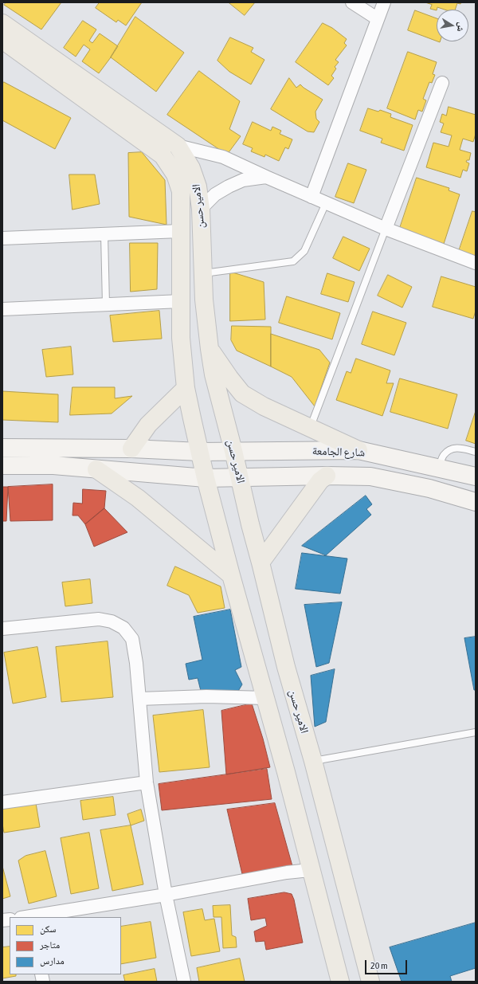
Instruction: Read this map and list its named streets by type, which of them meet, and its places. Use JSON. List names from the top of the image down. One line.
{"streets":{"main road":["الامير حسن","شارع الجامعة"]},"crossings":[["الامير حسن","شارع الجامعة"]],"legend":["سكن","متاجر","مدارس"],"scale_bar":"20 m","north":"right"}
